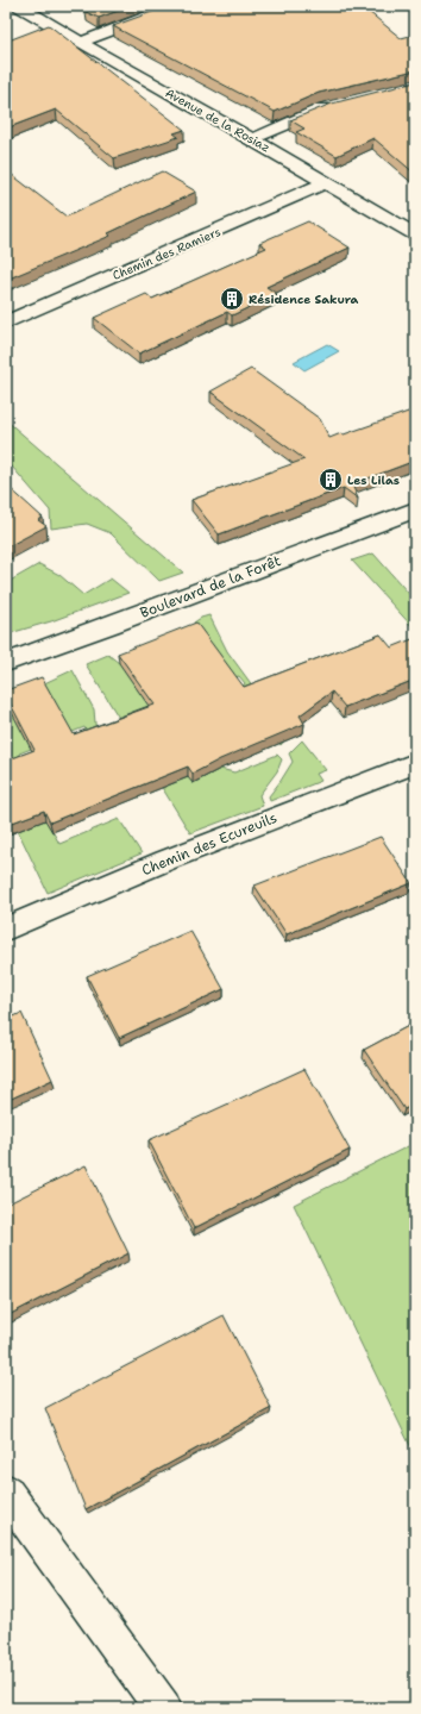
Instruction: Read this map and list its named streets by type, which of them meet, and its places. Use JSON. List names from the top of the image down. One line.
{"streets":{"street":["Avenue de la Rosiaz","Chemin des Ramiers","Boulevard de la Forêt","Chemin des Ecureuils"]},"crossings":[["Avenue de la Rosiaz","Chemin des Ramiers"]],"places":{"building":["Résidence Sakura","Les Lilas"]}}
